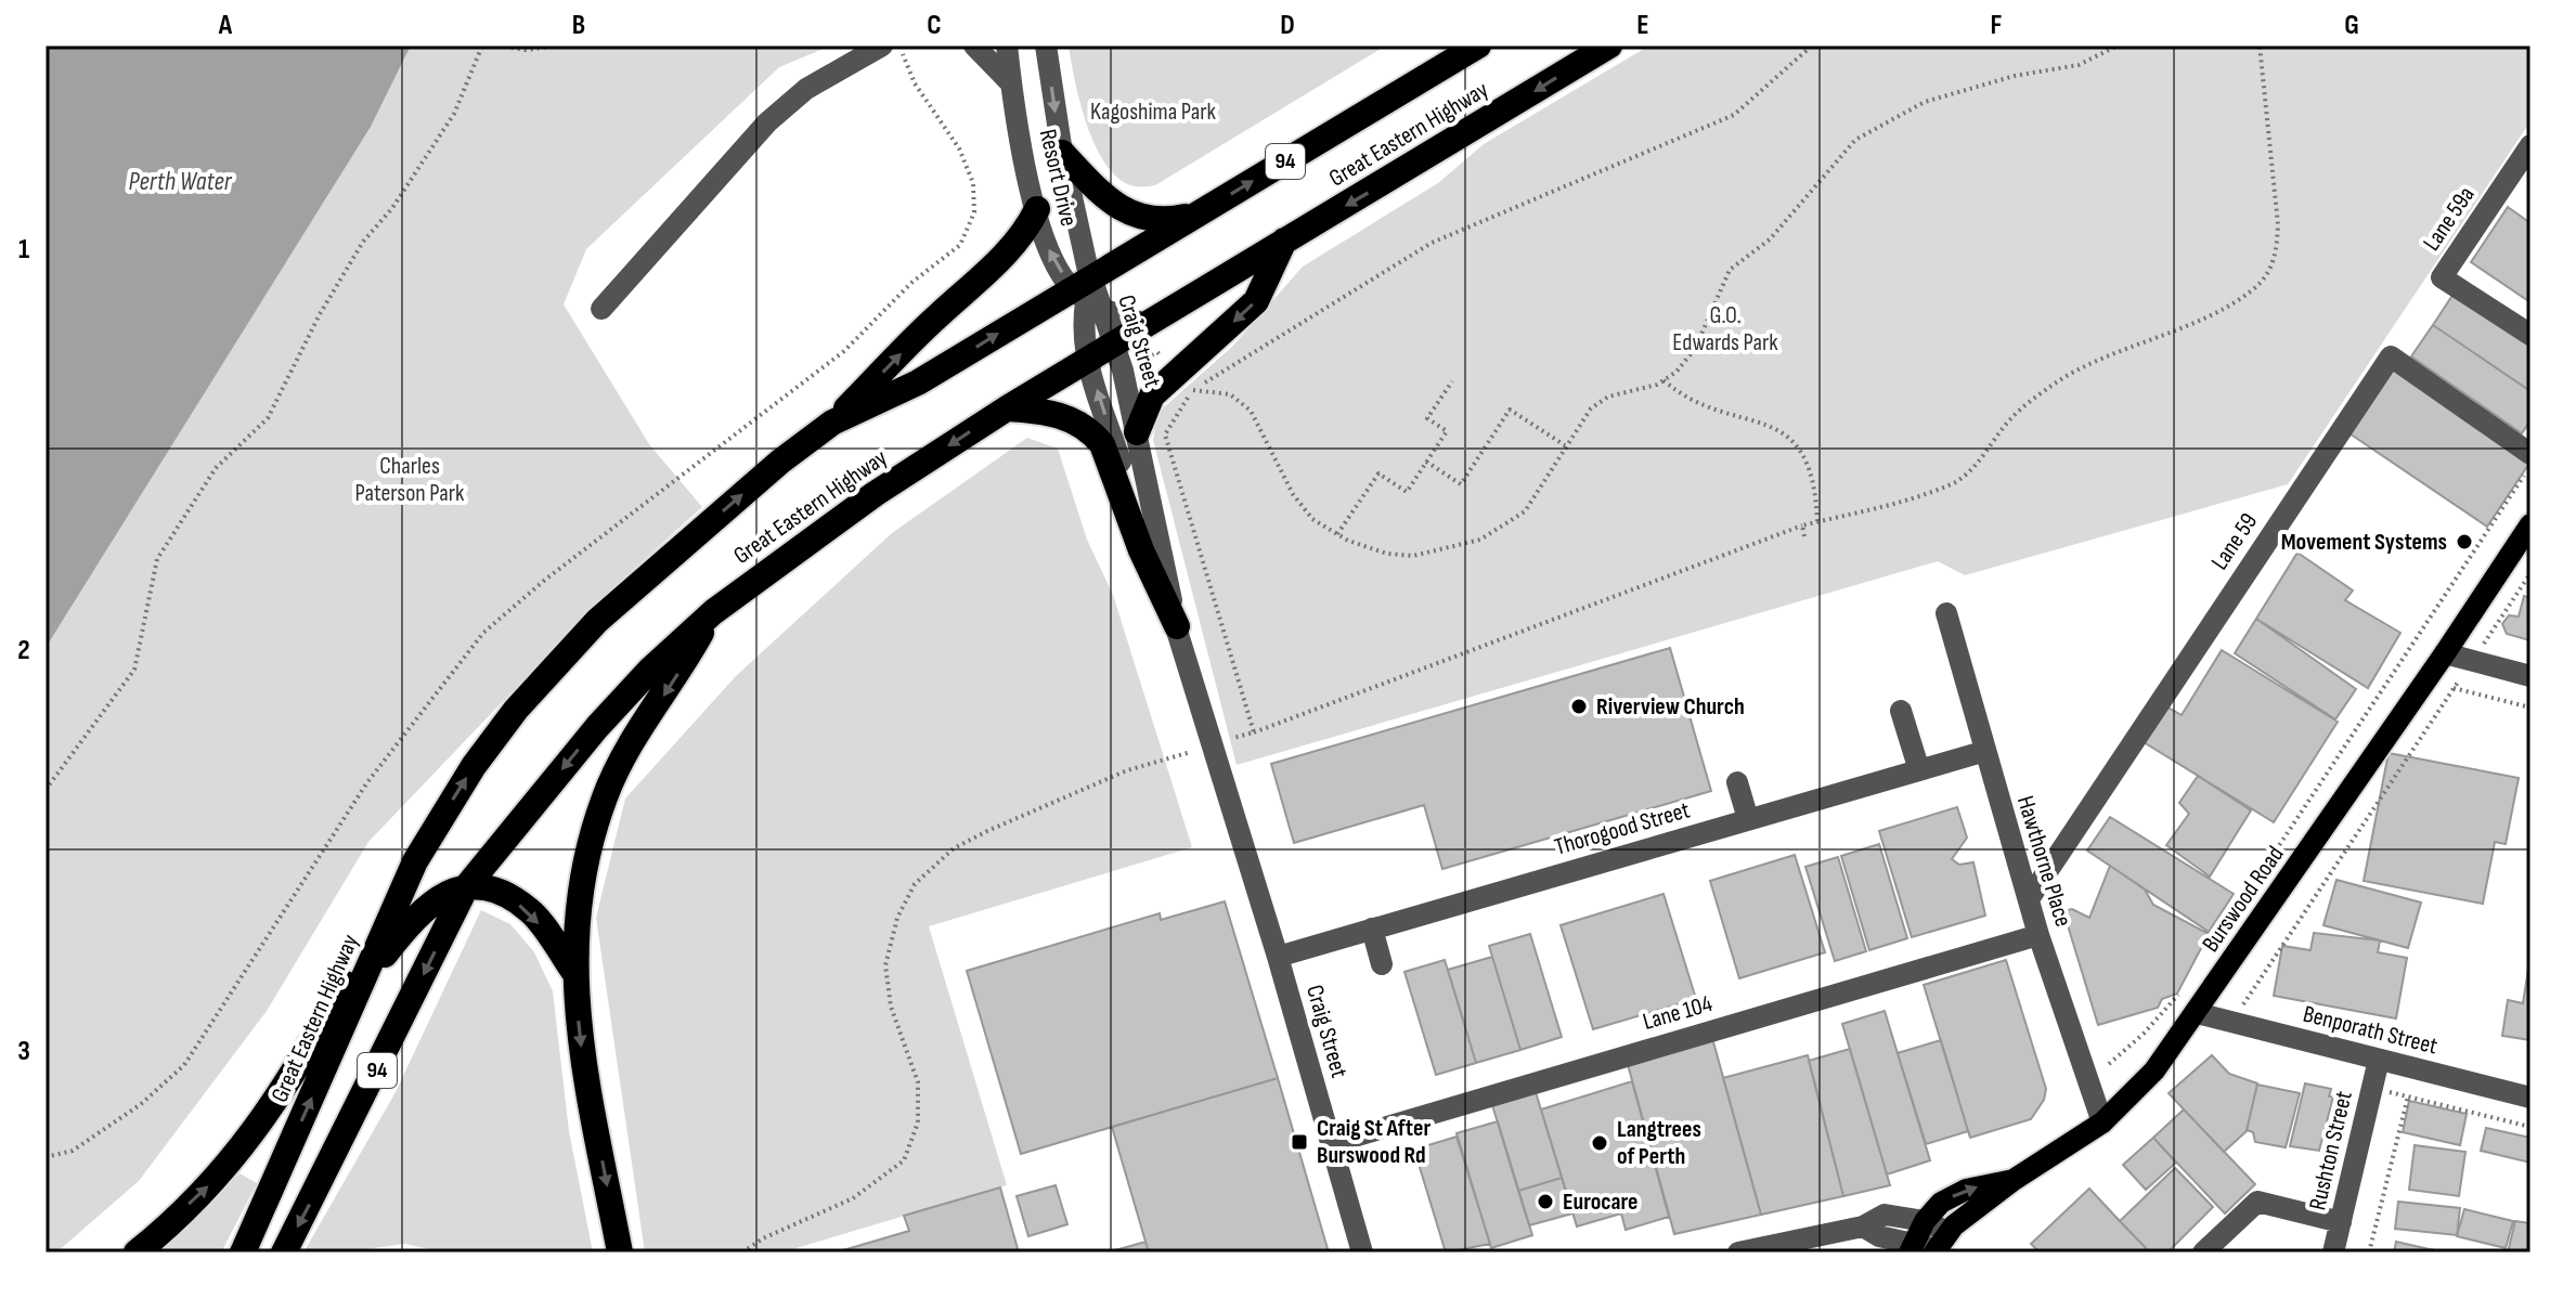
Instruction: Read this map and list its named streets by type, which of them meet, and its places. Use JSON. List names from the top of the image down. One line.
{"streets":{"highway":["Great Eastern Highway","94"],"main road":["Burswood Road"],"street":["Resort Drive","Lane 59a","Craig Street","Lane 59","Thorogood Street","Hawthorne Place","Lane 104","Benporath Street","Rushton Street"]},"crossings":[["Great Eastern Highway","Resort Drive"],["Great Eastern Highway","Craig Street"],["Resort Drive","Craig Street"],["Craig Street","Thorogood Street"],["Craig Street","Lane 104"],["Lane 59","Hawthorne Place"],["Thorogood Street","Hawthorne Place"],["Hawthorne Place","Burswood Road"],["Hawthorne Place","Lane 104"],["Burswood Road","Benporath Street"],["Benporath Street","Rushton Street"]],"water":["Perth Water"],"parks":["Kagoshima Park","G.O. Edwards Park","Charles Paterson Park"],"places":{"other":["Movement Systems","Riverview Church","Langtrees of Perth","Eurocare"],"transit":["Craig St After Burswood Rd"]},"grid":{"columns":["A","B","C","D","E","F","G"],"rows":["1","2","3"]}}
